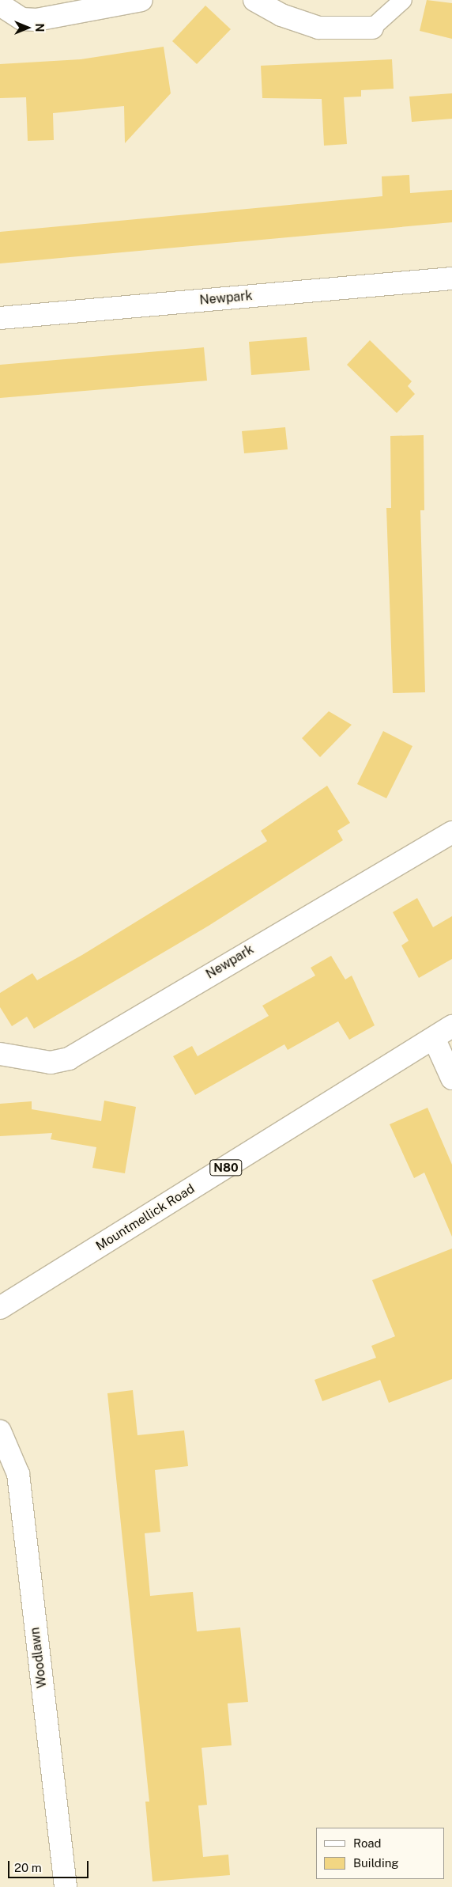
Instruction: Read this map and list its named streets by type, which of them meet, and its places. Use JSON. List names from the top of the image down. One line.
{"streets":{"street":["Newpark","N80","Mountmellick Road","Woodlawn"]},"legend":["Road","Building"],"scale_bar":"20 m","north":"right"}
